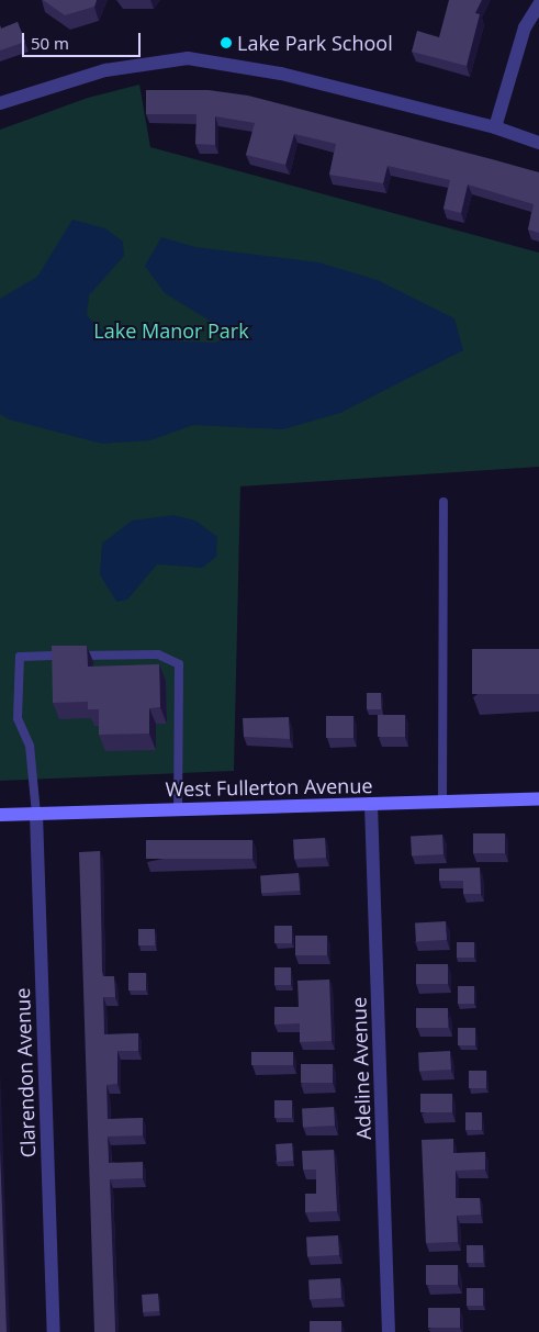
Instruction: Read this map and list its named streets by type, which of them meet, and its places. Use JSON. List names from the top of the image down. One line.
{"streets":{"street":["West Fullerton Avenue","Adeline Avenue","Clarendon Avenue"]},"crossings":[["West Fullerton Avenue","Adeline Avenue"],["West Fullerton Avenue","Clarendon Avenue"]],"parks":["Lake Manor Park"],"places":["Lake Park School"],"scale_bar":"50 m"}
